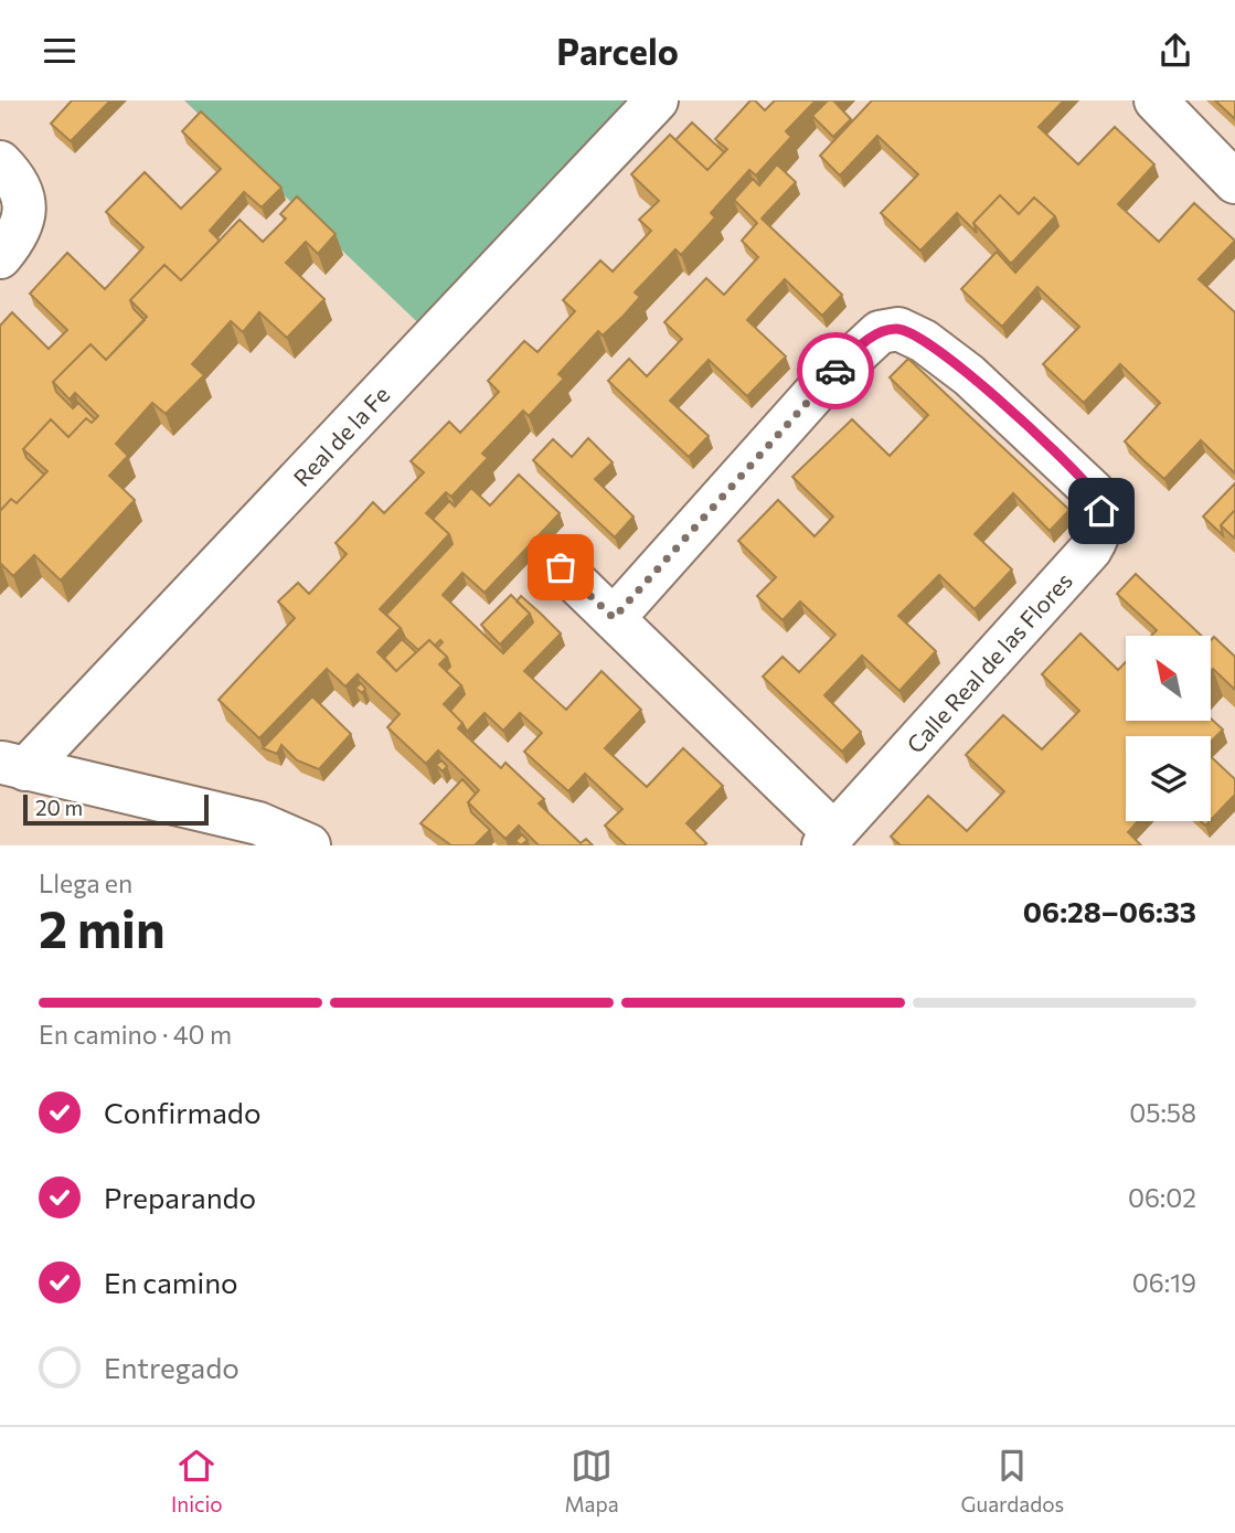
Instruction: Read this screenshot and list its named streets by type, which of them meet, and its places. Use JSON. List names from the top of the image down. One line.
{"streets":{"street":["Real de la Fe","Calle Real de las Flores"]},"scale_bar":"20 m","north":"top left","page":{"header":"Parcelo","scale":"20 m","heading":["2 min","Llega en","06:28–06:33"],"bar":"En camino · 40 m","list":[["Confirmado","05:58"],["Preparando","06:02"],["En camino","06:19"],"Entregado"],"tabs":["Inicio","Mapa","Guardados"]}}
